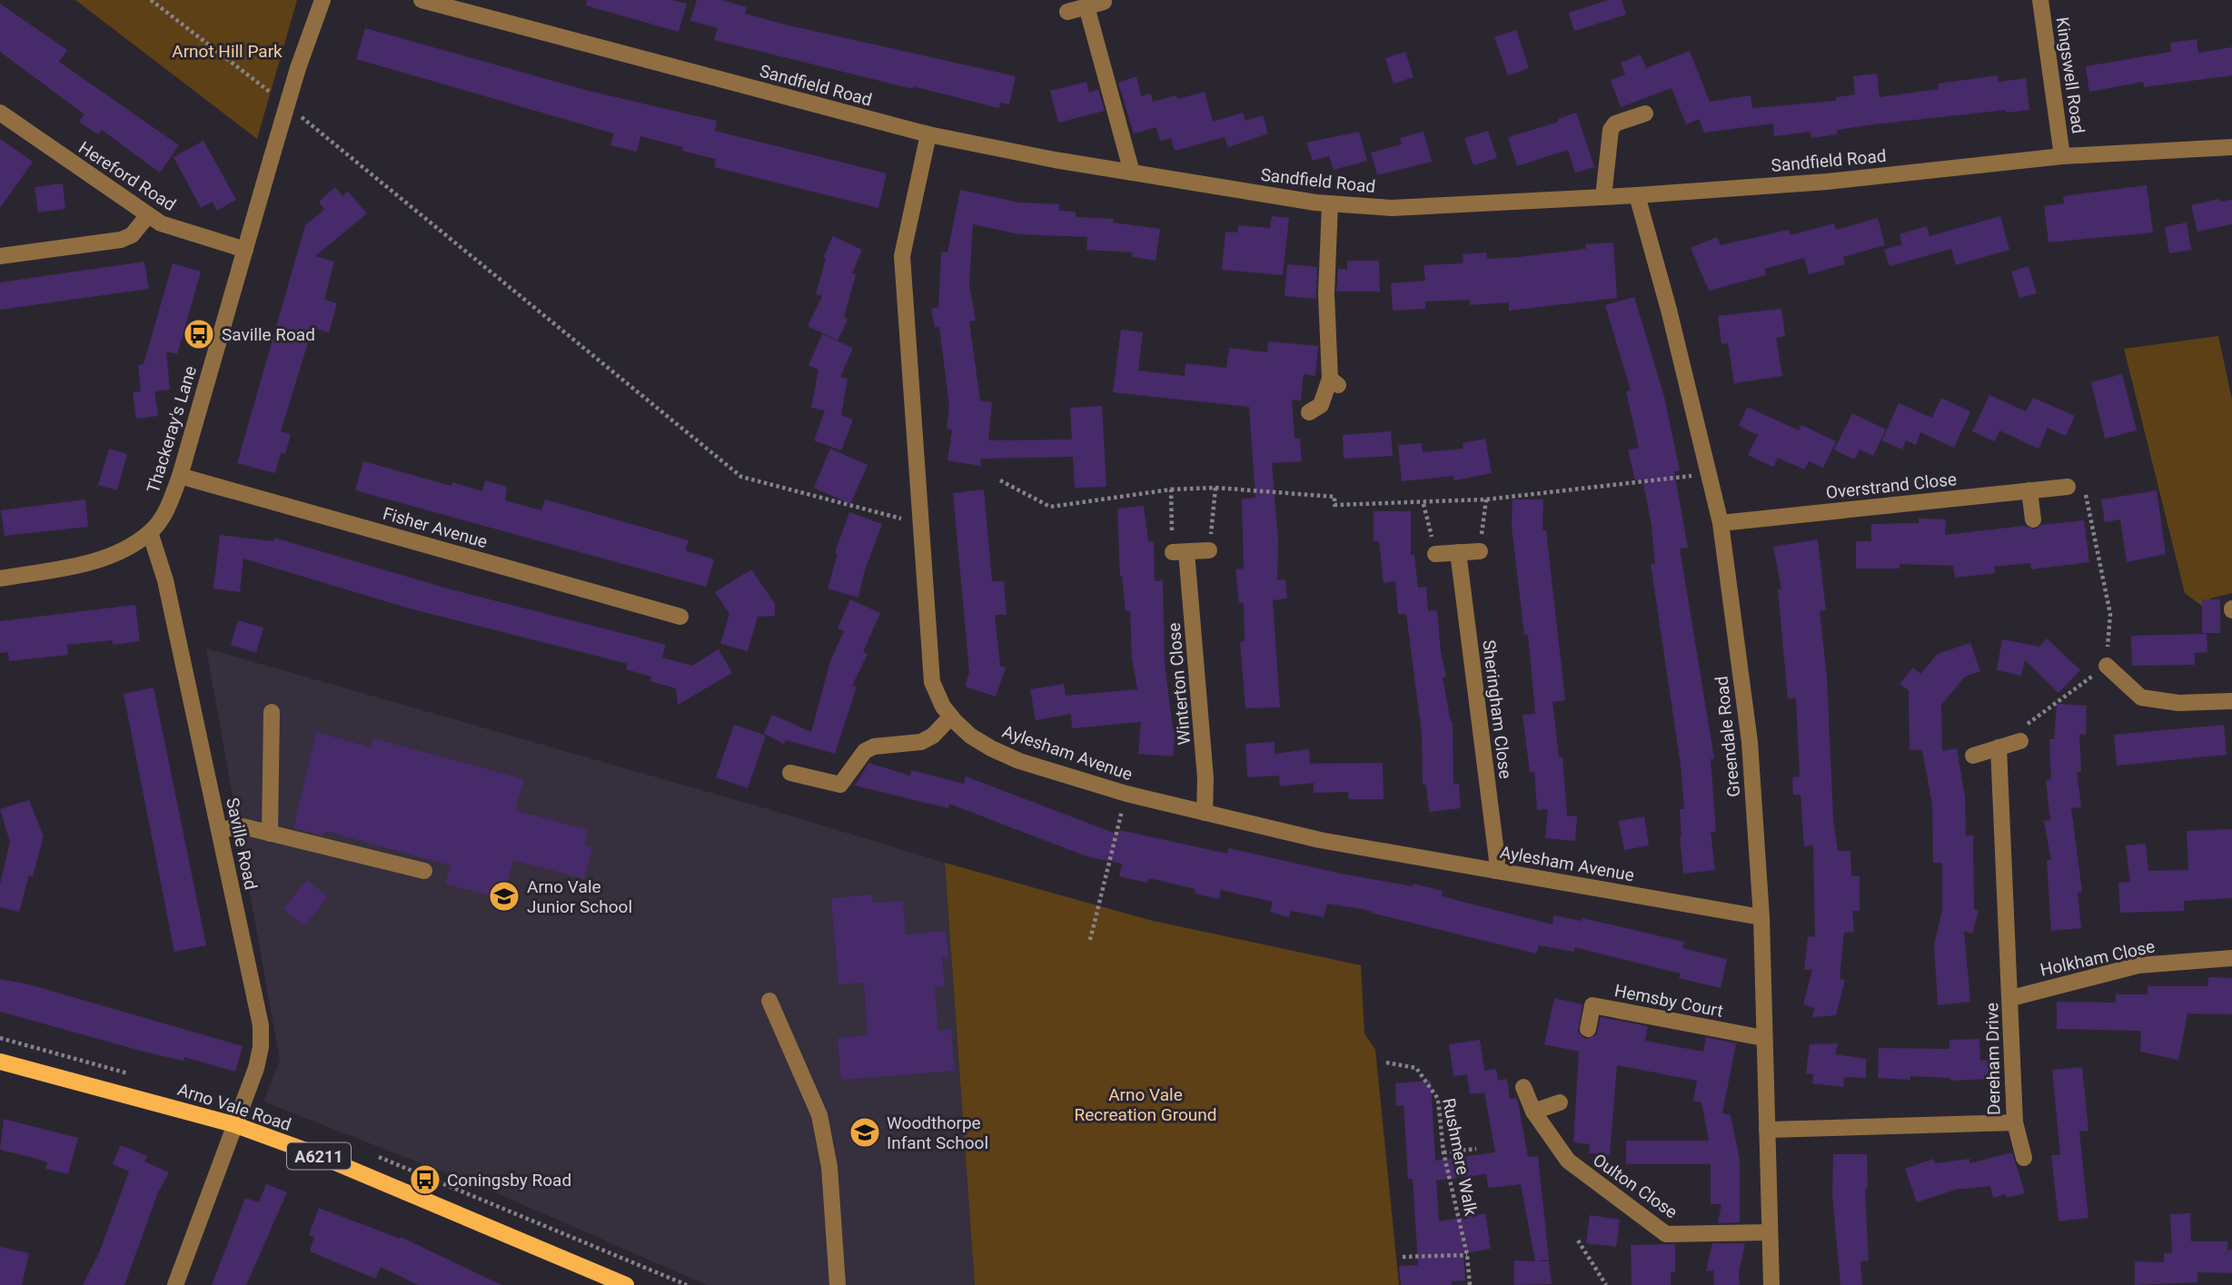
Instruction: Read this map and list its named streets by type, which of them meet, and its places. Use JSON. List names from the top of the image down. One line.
{"streets":{"main road":["Arno Vale Road","A6211"],"street":["Kingswell Road","Sandfield Road","Hereford Road","Thackeray's Lane","Overstrand Close","Fisher Avenue","Winterton Close","Sheringham Close","Greendale Road","Aylesham Avenue","Saville Road","Holkham Close","Hemsby Court","Dereham Drive","Oulton Close"],"path":["Rushmere Walk"]},"crossings":[["Kingswell Road","Sandfield Road"],["Sandfield Road","Greendale Road"],["Sandfield Road","Aylesham Avenue"],["Hereford Road","Thackeray's Lane"],["Thackeray's Lane","Fisher Avenue"],["Thackeray's Lane","Saville Road"],["Overstrand Close","Greendale Road"],["Winterton Close","Aylesham Avenue"],["Sheringham Close","Aylesham Avenue"],["Greendale Road","Aylesham Avenue"],["Greendale Road","Hemsby Court"],["Greendale Road","Dereham Drive"],["Greendale Road","Oulton Close"],["Saville Road","Arno Vale Road"],["Holkham Close","Dereham Drive"]],"parks":["Arnot Hill Park","Arno Vale Recreation Ground"],"places":{"bus stop":["Saville Road","Coningsby Road"],"school or university":["Arno Vale Junior School","Woodthorpe Infant School"]}}
